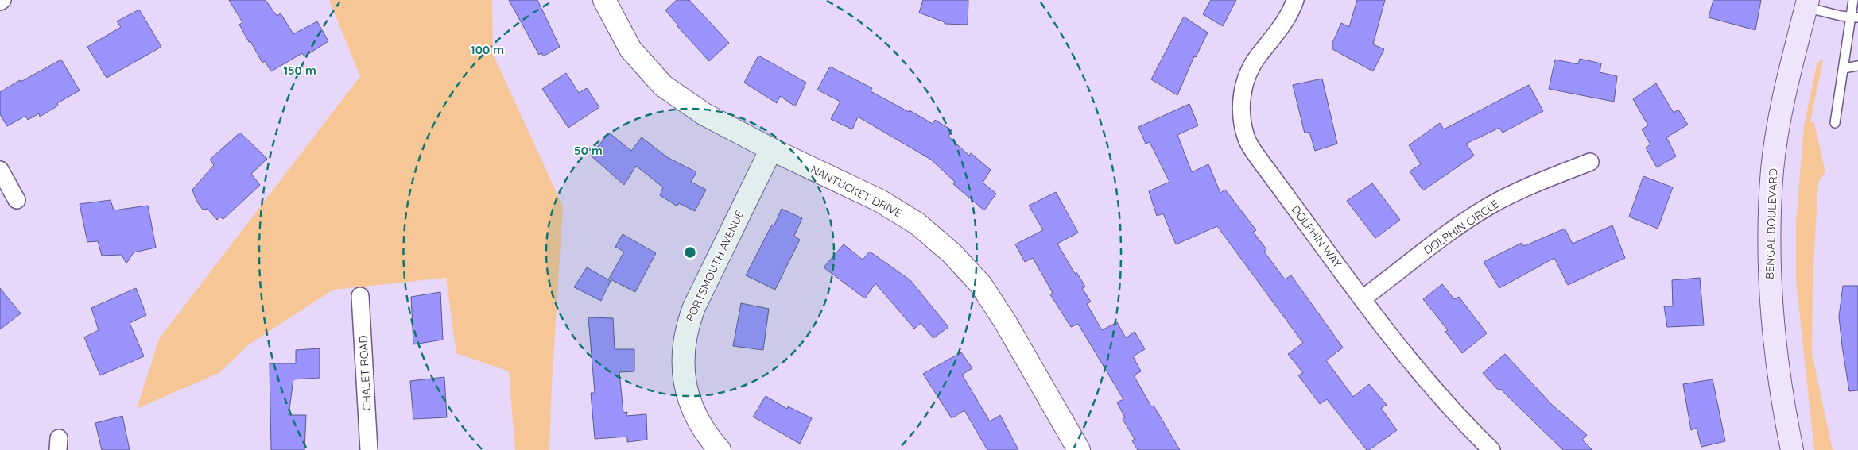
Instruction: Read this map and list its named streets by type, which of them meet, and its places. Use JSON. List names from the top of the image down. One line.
{"streets":{"main road":["BENGAL BOULEVARD"],"street":["NANTUCKET DRIVE","DOLPHIN CIRCLE","DOLPHIN WAY","PORTSMOUTH AVENUE","CHALET ROAD"]},"crossings":[["NANTUCKET DRIVE","PORTSMOUTH AVENUE"],["DOLPHIN CIRCLE","DOLPHIN WAY"]],"rings":["100 m","150 m","50 m"]}
